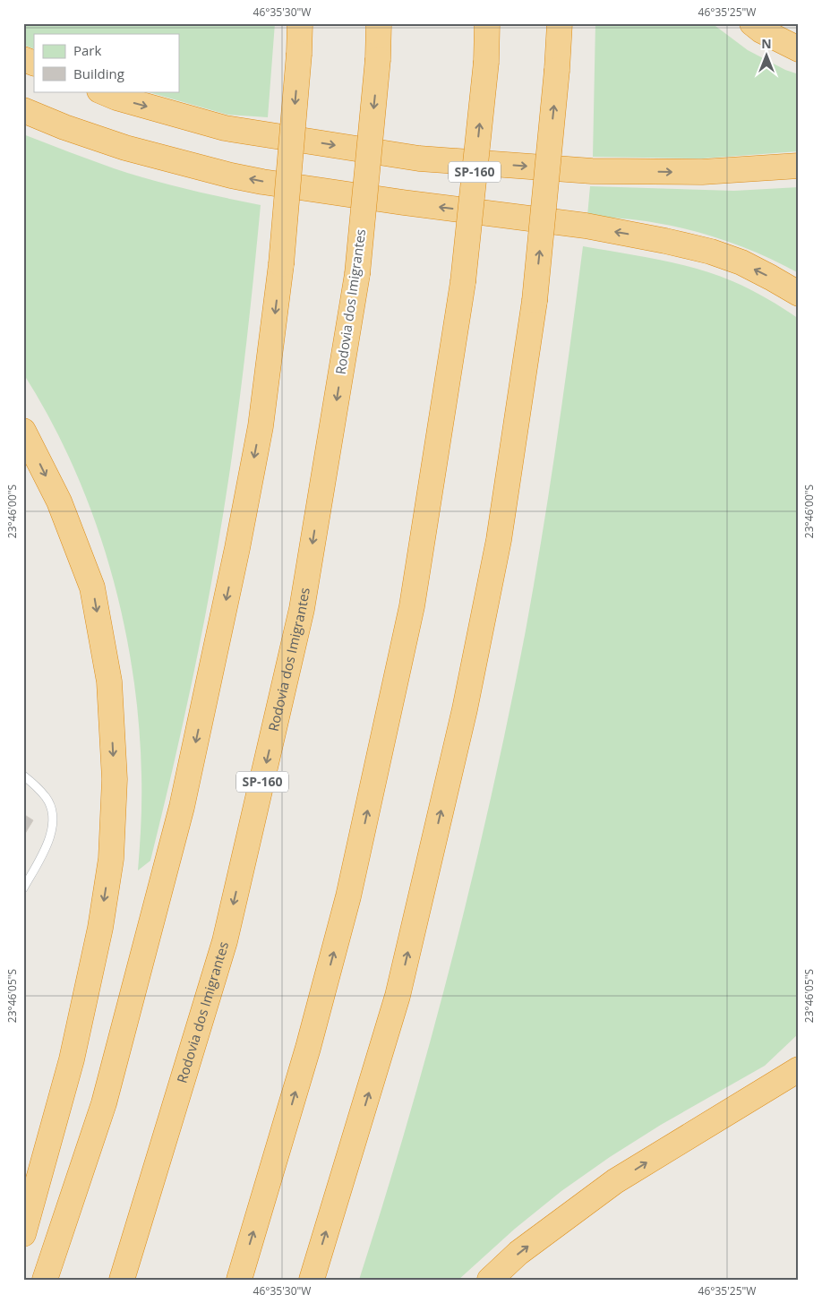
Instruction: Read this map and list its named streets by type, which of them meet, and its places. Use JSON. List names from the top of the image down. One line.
{"streets":{"highway":["SP-160","Rodovia dos Imigrantes"]},"legend":["Park","Building"],"north":"top","coordinates":["46°35'30\"W","46°35'25\"W","23°46'00\"S","23°46'05\"S"]}
